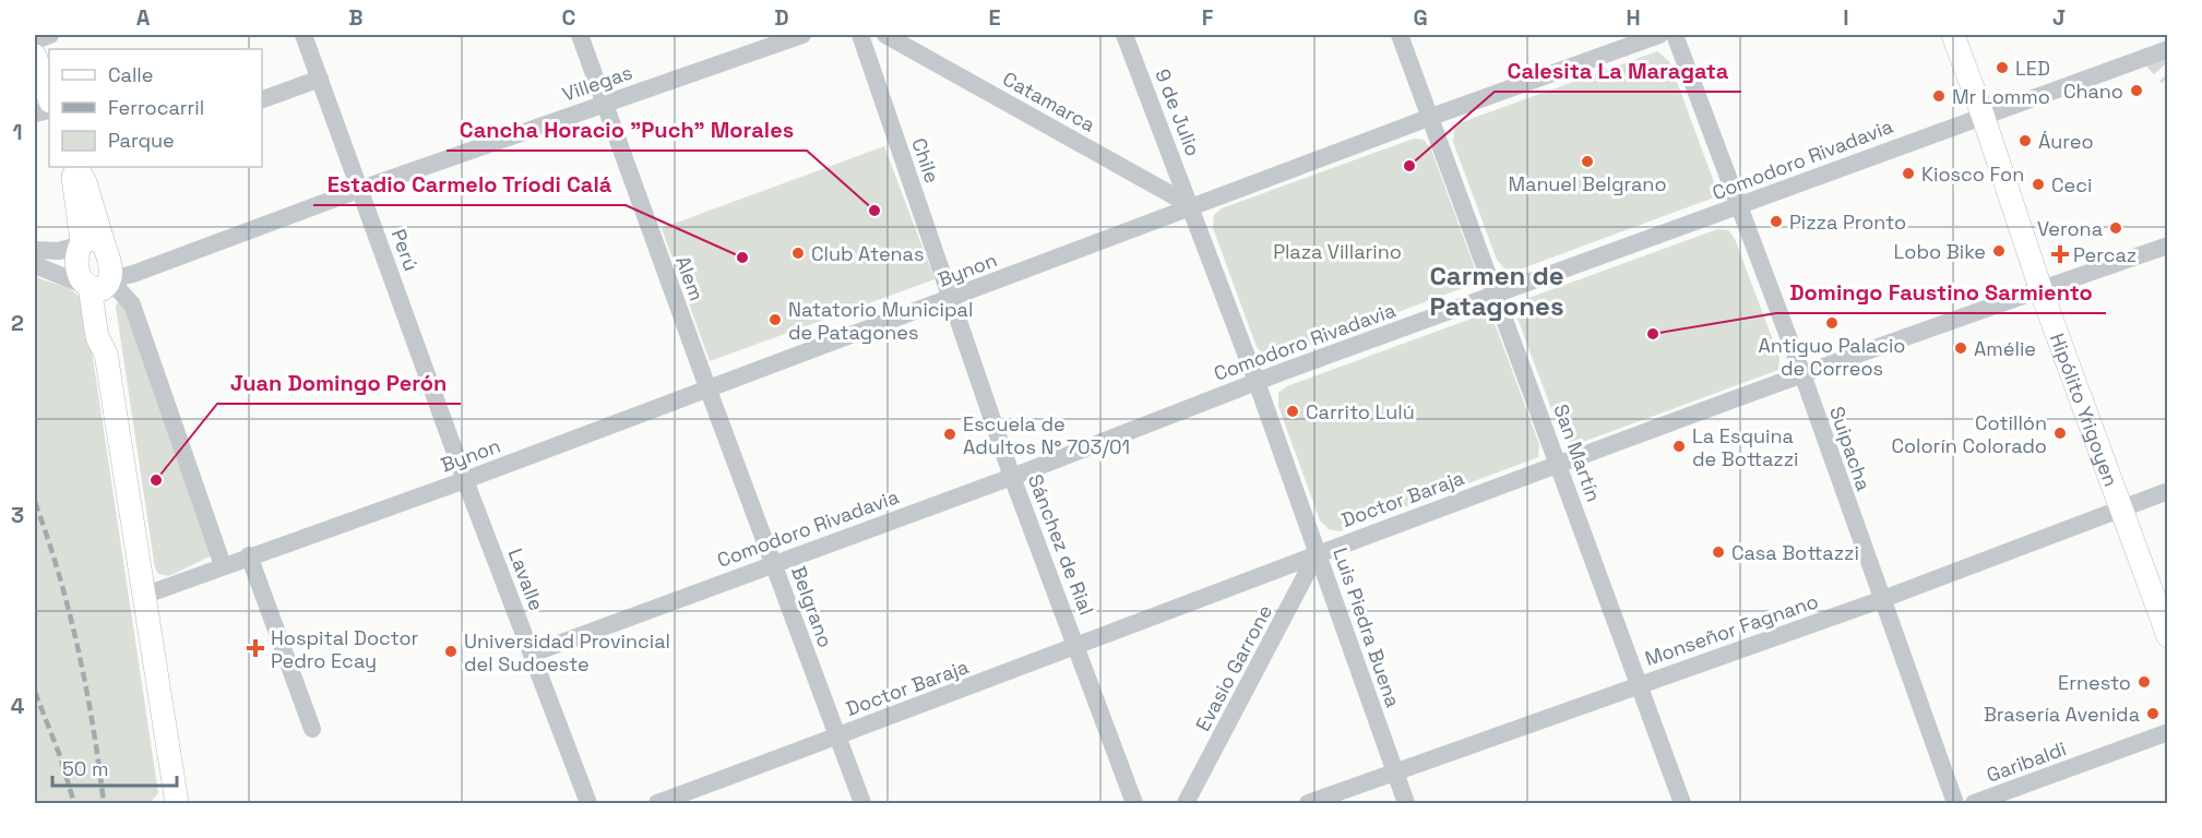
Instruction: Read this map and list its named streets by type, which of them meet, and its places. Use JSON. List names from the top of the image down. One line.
{"streets":{"main road":["Hipólito Yrigoyen"],"street":["Villegas","Catamarca","9 de Julio","Comodoro Rivadavia","Chile","Perú","Bynon","Alem","Suipacha","San Martín","Doctor Baraja","Sánchez de Rial","Lavalle","Belgrano","Luis Piedra Buena","Monseñor Fagnano","Evasio Garrone","Garibaldi"]},"crossings":[["Villegas","Perú"],["Villegas","Alem"],["Catamarca","9 de Julio"],["Catamarca","Bynon"],["Catamarca","Luis Piedra Buena"],["9 de Julio","Bynon"],["9 de Julio","Luis Piedra Buena"],["Comodoro Rivadavia","Hipólito Yrigoyen"],["Comodoro Rivadavia","Suipacha"],["Comodoro Rivadavia","San Martín"],["Comodoro Rivadavia","Sánchez de Rial"],["Comodoro Rivadavia","Lavalle"],["Comodoro Rivadavia","Belgrano"],["Comodoro Rivadavia","Luis Piedra Buena"],["Chile","Bynon"],["Chile","Sánchez de Rial"],["Perú","Bynon"],["Perú","Lavalle"],["Bynon","Alem"],["Bynon","San Martín"],["Bynon","Sánchez de Rial"],["Bynon","Lavalle"],["Bynon","Belgrano"],["Bynon","Luis Piedra Buena"],["Alem","Belgrano"],["Hipólito Yrigoyen","Doctor Baraja"],["Hipólito Yrigoyen","Monseñor Fagnano"],["Suipacha","Doctor Baraja"],["Suipacha","Monseñor Fagnano"],["San Martín","Doctor Baraja"],["San Martín","Monseñor Fagnano"],["Doctor Baraja","Sánchez de Rial"],["Doctor Baraja","Belgrano"],["Doctor Baraja","Luis Piedra Buena"],["Doctor Baraja","Evasio Garrone"],["Luis Piedra Buena","Monseñor Fagnano"],["Luis Piedra Buena","Evasio Garrone"]],"districts":["Carmen de Patagones"],"parks":["Plaza Villarino"],"places":{"other":["LED","Chano","Mr Lommo","Áureo","Manuel Belgrano","Calesita La Maragata","Kiosco Fon","Ceci","Cancha Horacio \"Puch\" Morales","Pizza Pronto","Verona","Lobo Bike","Club Atenas","Estadio Carmelo Tríodi Calá","Natatorio Municipal de Patagones","Antiguo Palacio de Correos","Domingo Faustino Sarmiento","Amélie","Carrito Lulú","Cotillón Colorín Colorado","Escuela de Adultos N° 703/01","La Esquina de Bottazzi","Juan Domingo Perón","Casa Bottazzi","Universidad Provincial del Sudoeste","Ernesto","Brasería Avenida"],"health":["Percaz","Hospital Doctor Pedro Ecay"]},"legend":["Calle","Ferrocarril","Parque"],"scale_bar":"50 m","grid":{"columns":["A","B","C","D","E","F","G","H","I","J"],"rows":["1","2","3","4"]}}
